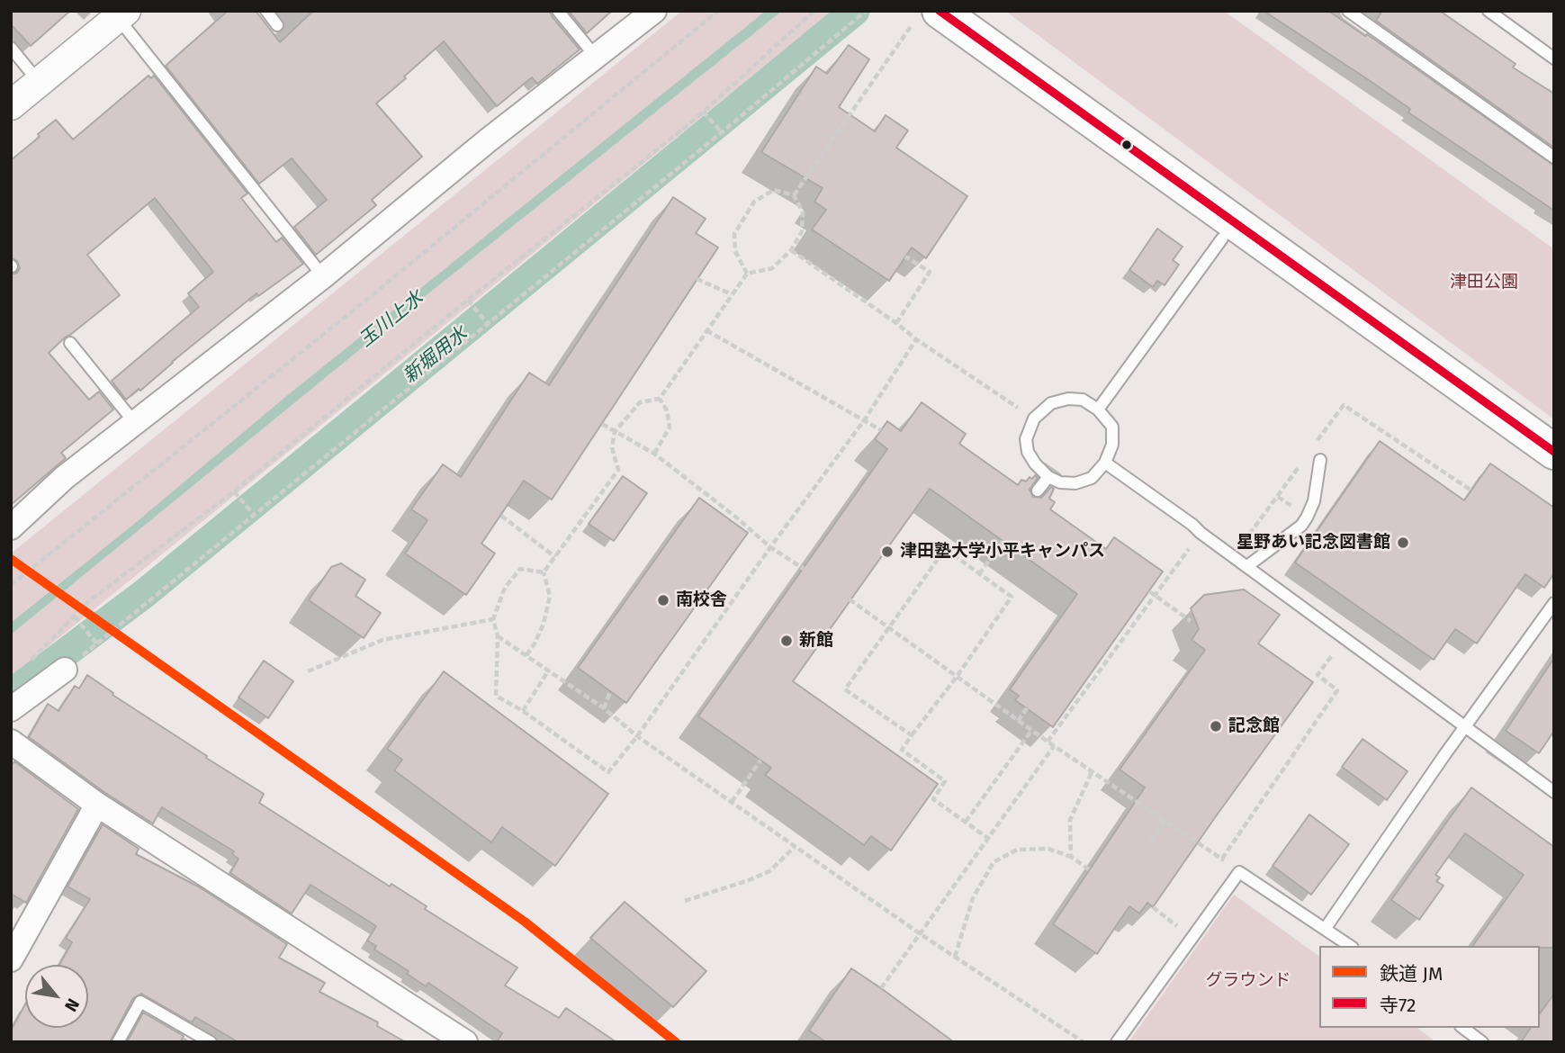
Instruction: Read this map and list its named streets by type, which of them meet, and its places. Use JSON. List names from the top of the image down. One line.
{"water":["玉川上水","新堀用水"],"parks":["津田公園","グラウンド"],"places":["星野あい記念図書館","津田塾大学小平キャンパス","南校舎","新館","記念館"],"lines":["transit line 寺72","rail line JM"],"legend":["鉄道 JM","寺72"],"north":"bottom right"}
